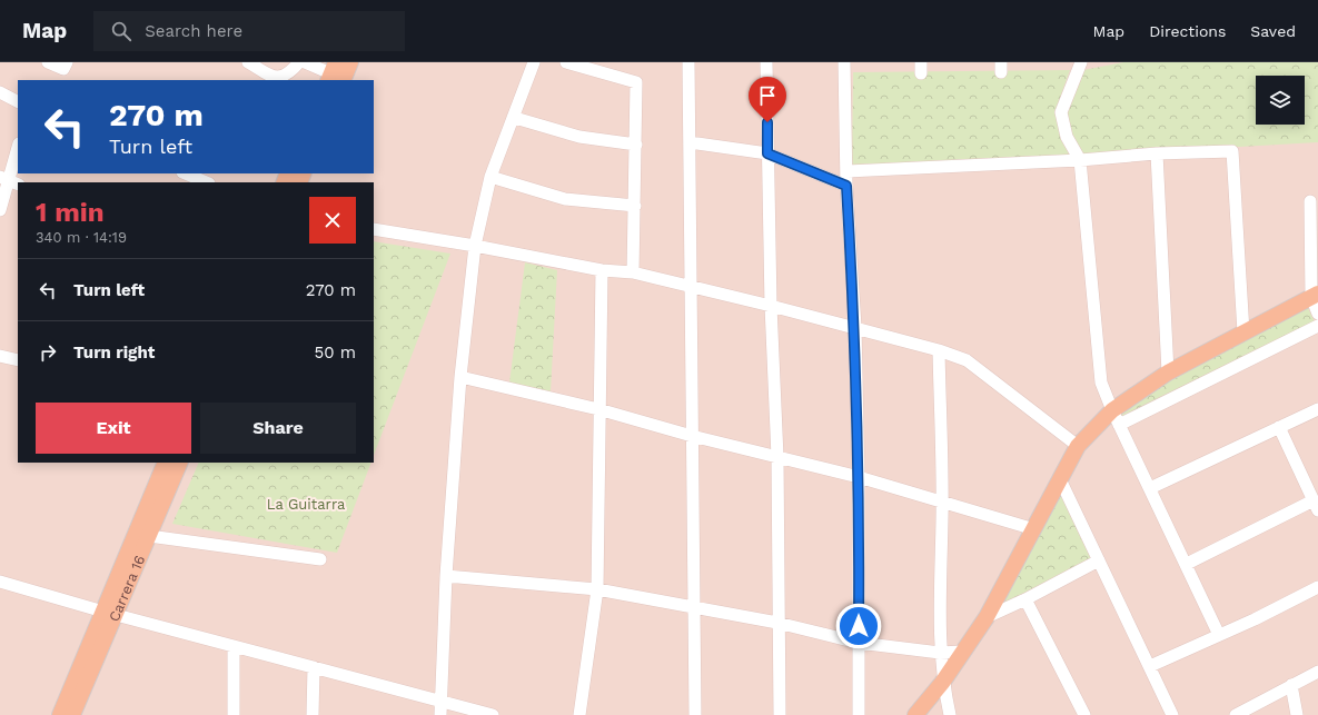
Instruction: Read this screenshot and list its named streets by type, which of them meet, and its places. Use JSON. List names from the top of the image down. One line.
{"streets":{"main road":["Carrera 16"]},"parks":["La Guitarra"],"page":{"header":"Map","search":"Search here","nav":["Map","Directions","Saved"],"turn":["270 m","Turn left"],"heading":["1 min","340 m · 14:19"],"list":[{"name":"Turn left","value":"270 m"},{"name":"Turn right","value":"50 m"}],"buttons":["Exit","Share"]}}
